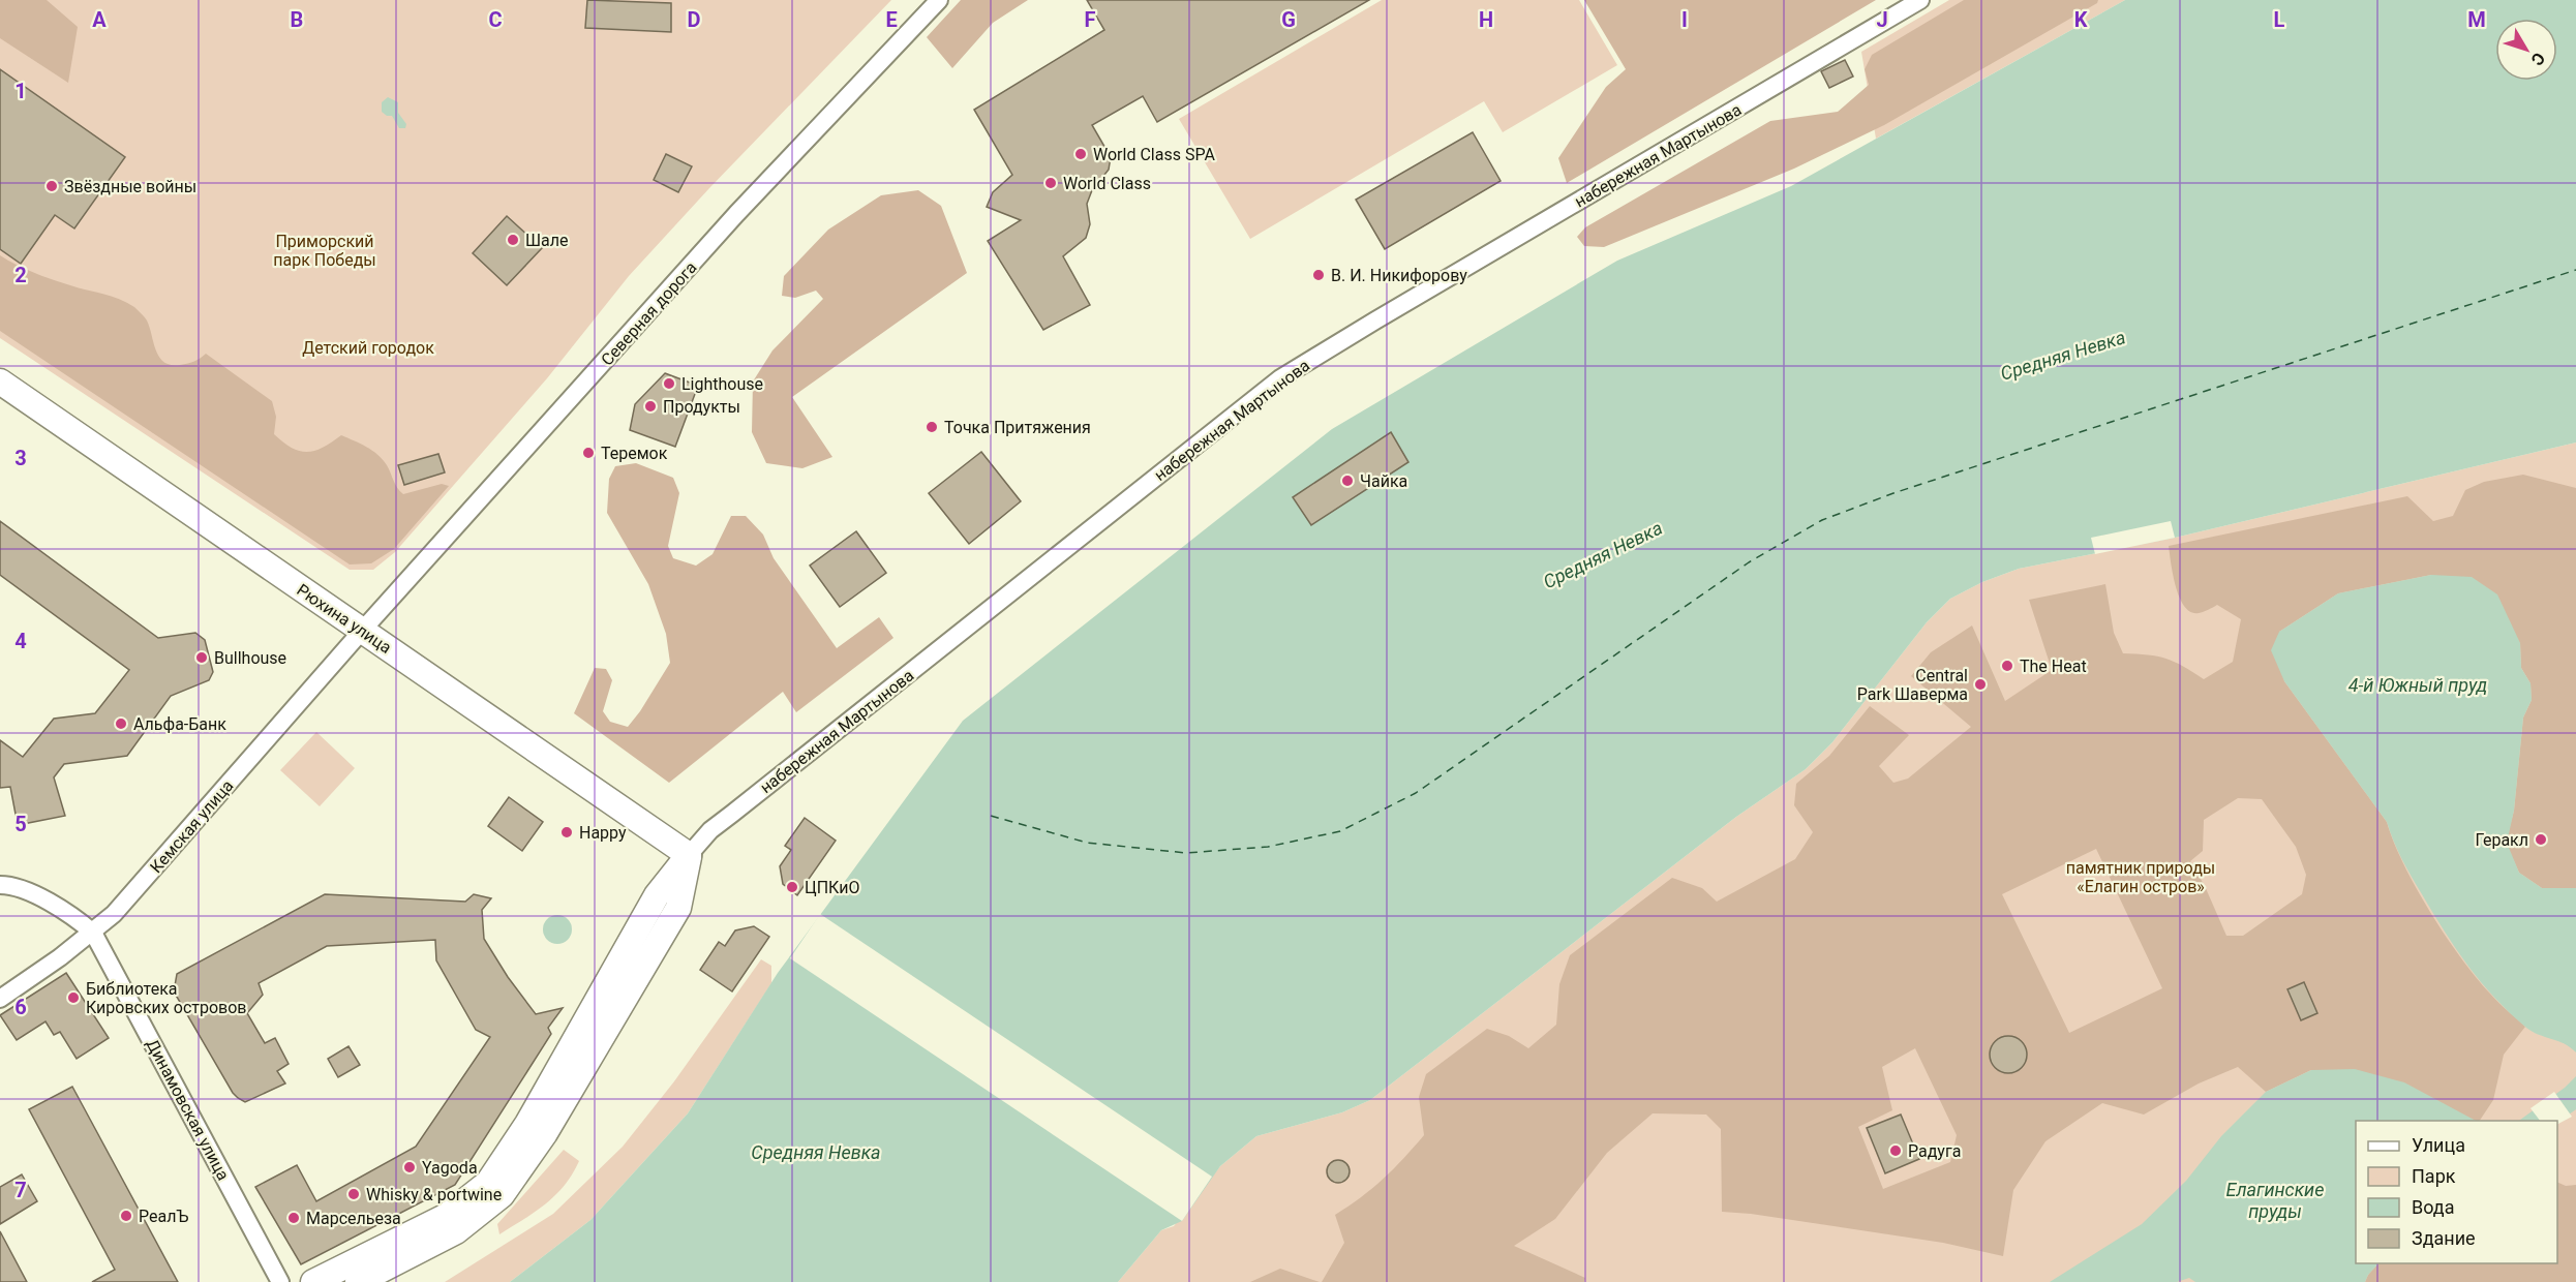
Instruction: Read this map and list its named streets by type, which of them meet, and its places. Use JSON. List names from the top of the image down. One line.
{"streets":{"street":["набережная Мартынова","Северная дорога","Рюхина улица","Кемская улица","Динамовская улица"]},"crossings":[["набережная Мартынова","Рюхина улица"],["Северная дорога","Рюхина улица"],["Северная дорога","Кемская улица"],["Рюхина улица","Кемская улица"],["Кемская улица","Динамовская улица"]],"water":["Средняя Невка","4-й Южный пруд","Елагинские пруды"],"parks":["Приморский парк Победы","Детский городок","памятник природы «Елагин остров»"],"places":["World Class SPA","World Class","Звёздные войны","Шале","В. И. Никифорову","Lighthouse","Продукты","Точка Притяжения","Теремок","Чайка","Bullhouse","The Heat","Central Park Шаверма","Альфа-Банк","Happy","Геракл","ЦПКиО","Библиотека Кировских островов","Радуга","Yagoda","Whisky & portwine","РеалЪ","Марсельеза"],"legend":["Улица","Парк","Вода","Здание"],"north":"bottom right","grid":{"columns":["A","B","C","D","E","F","G","H","I","J","K","L","M"],"rows":["1","2","3","4","5","6","7"]}}
